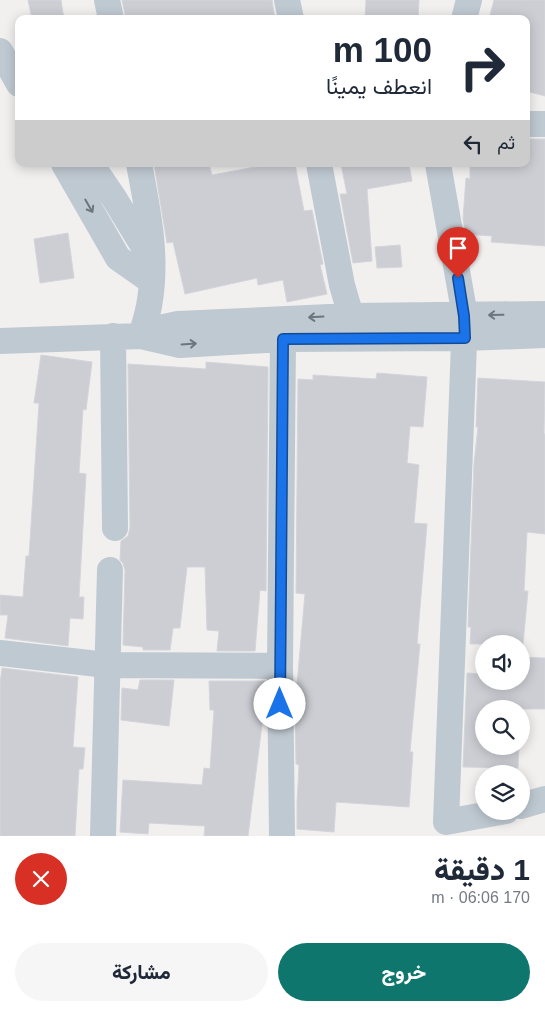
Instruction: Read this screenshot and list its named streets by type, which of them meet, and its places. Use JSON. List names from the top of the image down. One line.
{"page":{"turn":["100 m","انعطف يمينًا"],"then":"ثم","heading":["1 دقيقة","170 m · 06:06"],"buttons":["خروج","مشاركة"]}}
